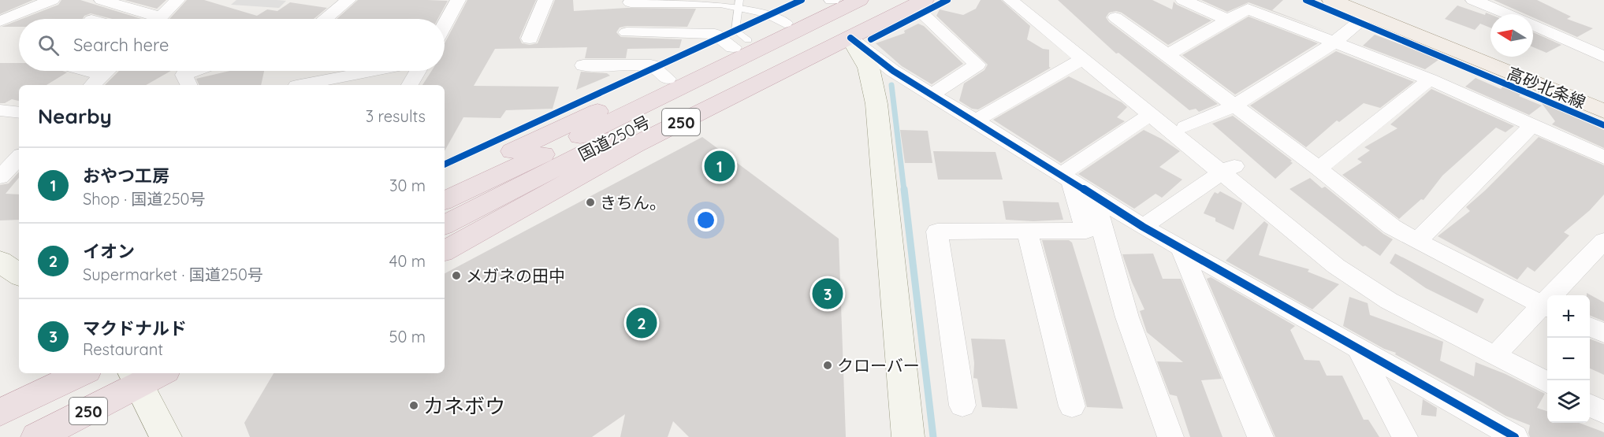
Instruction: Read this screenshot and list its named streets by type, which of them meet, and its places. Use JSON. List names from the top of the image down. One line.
{"streets":{"highway":["250","国道250号"],"main road":["高砂北条線"]},"places":["きちん。","メガネの田中","クローバー","カネボウ"],"north":"left","page":{"search":"Search here","heading":["Nearby","3 results"],"list":[{"mark":"1","name":"おやつ工房","note":"Shop · 国道250号","value":"30 m"},{"mark":"2","name":"イオン","note":"Supermarket · 国道250号","value":"40 m"},{"mark":"3","name":"マクドナルド","note":"Restaurant","value":"50 m"}],"pins":["1","3","2"],"map_buttons":["+","−"]}}
